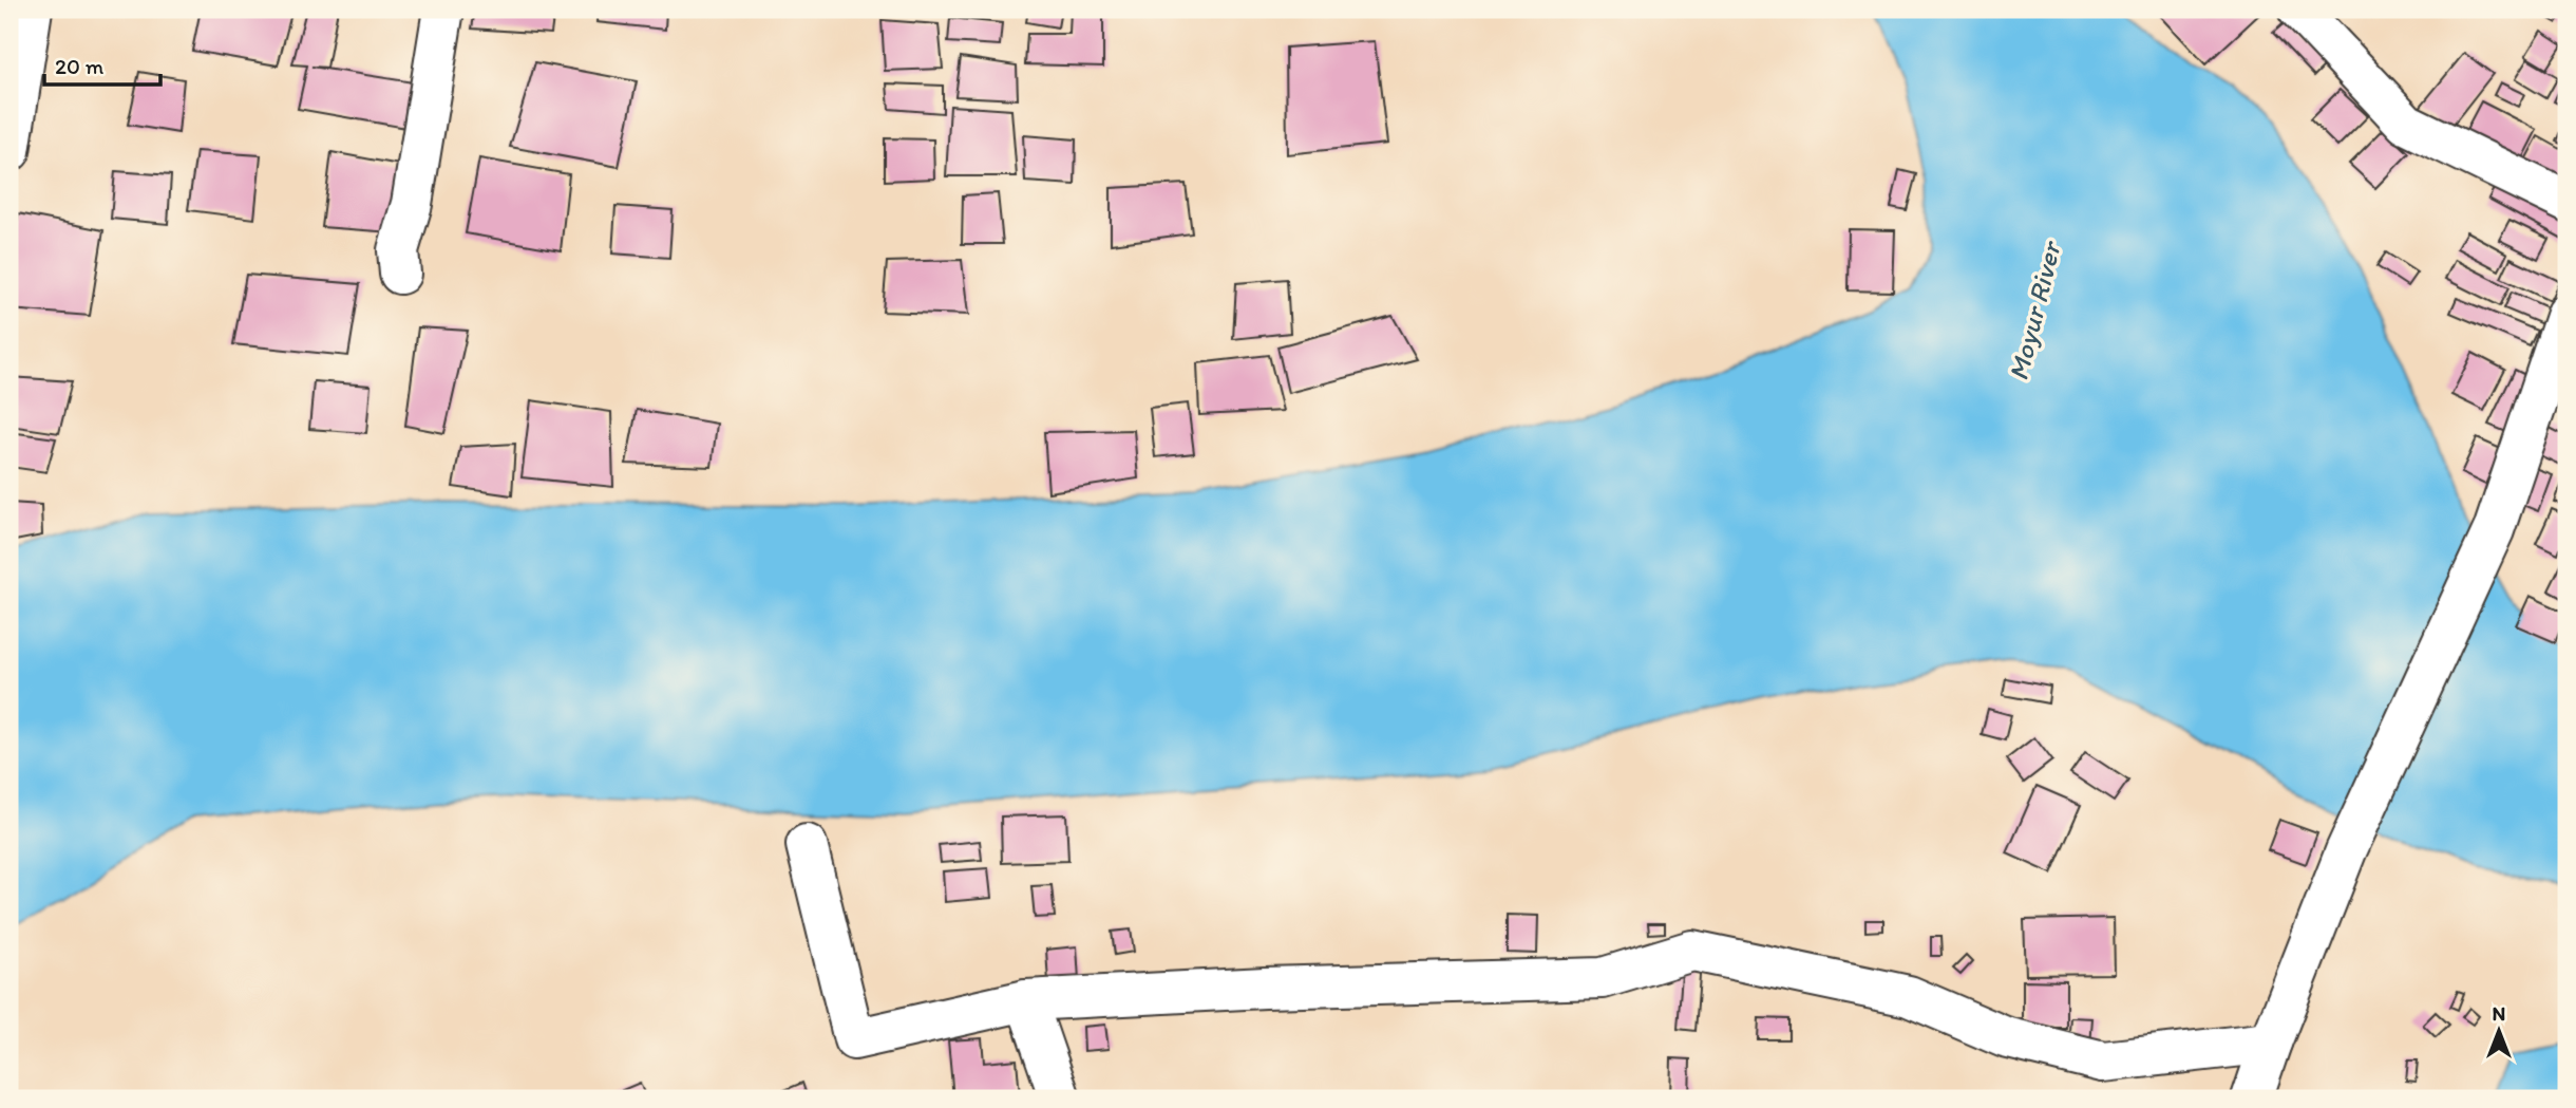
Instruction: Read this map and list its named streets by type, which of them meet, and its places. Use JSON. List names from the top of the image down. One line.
{"water":["Moyur River"],"scale_bar":"20 m","north":"top"}
